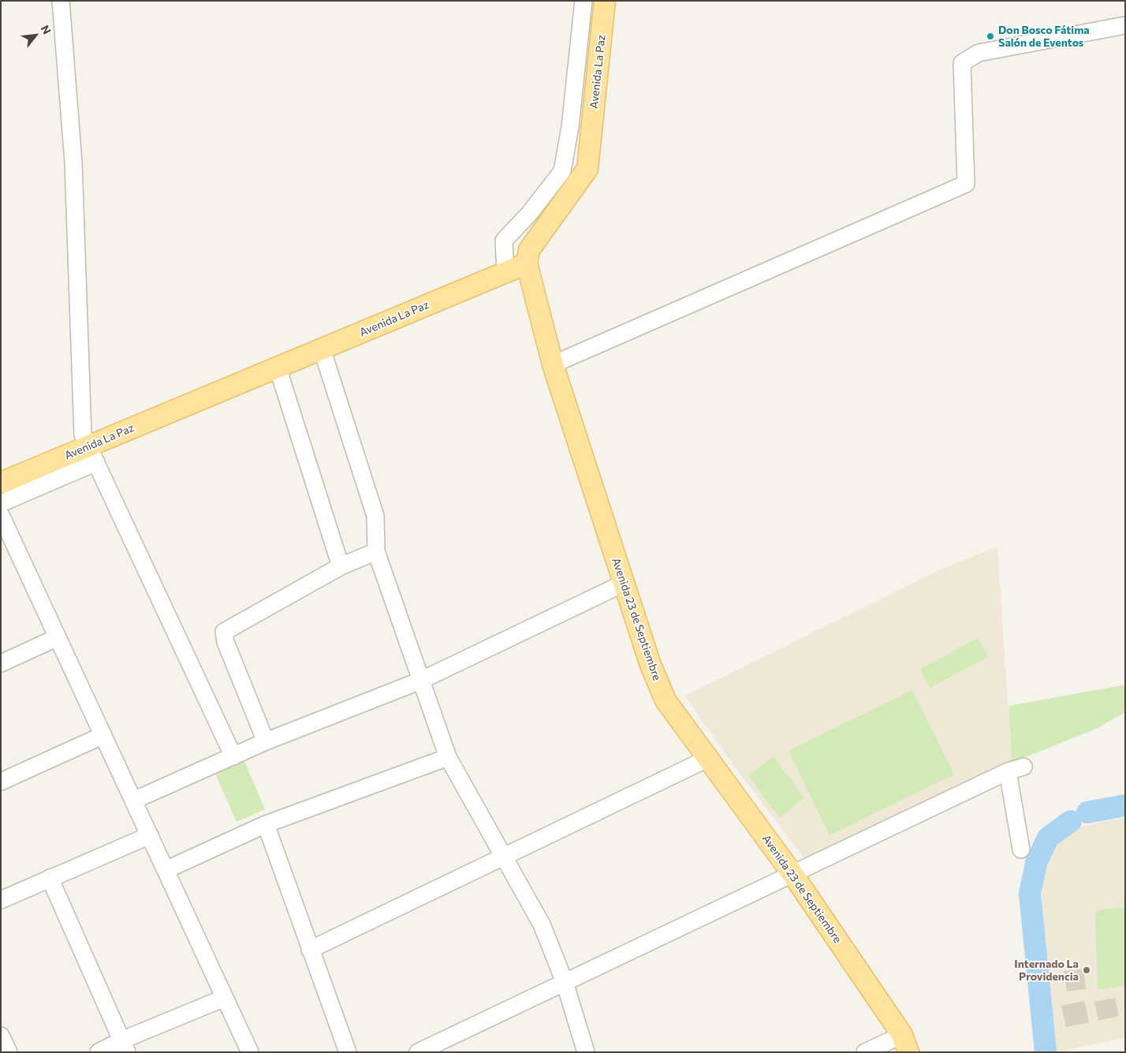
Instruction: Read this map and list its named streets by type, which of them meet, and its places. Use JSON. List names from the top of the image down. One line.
{"streets":{"main road":["Avenida La Paz","Avenida 23 de Septiembre"]},"crossings":[["Avenida La Paz","Avenida 23 de Septiembre"]],"places":["Don Bosco Fátima Salón de Eventos","Internado La Providencia"],"north":"top right"}
